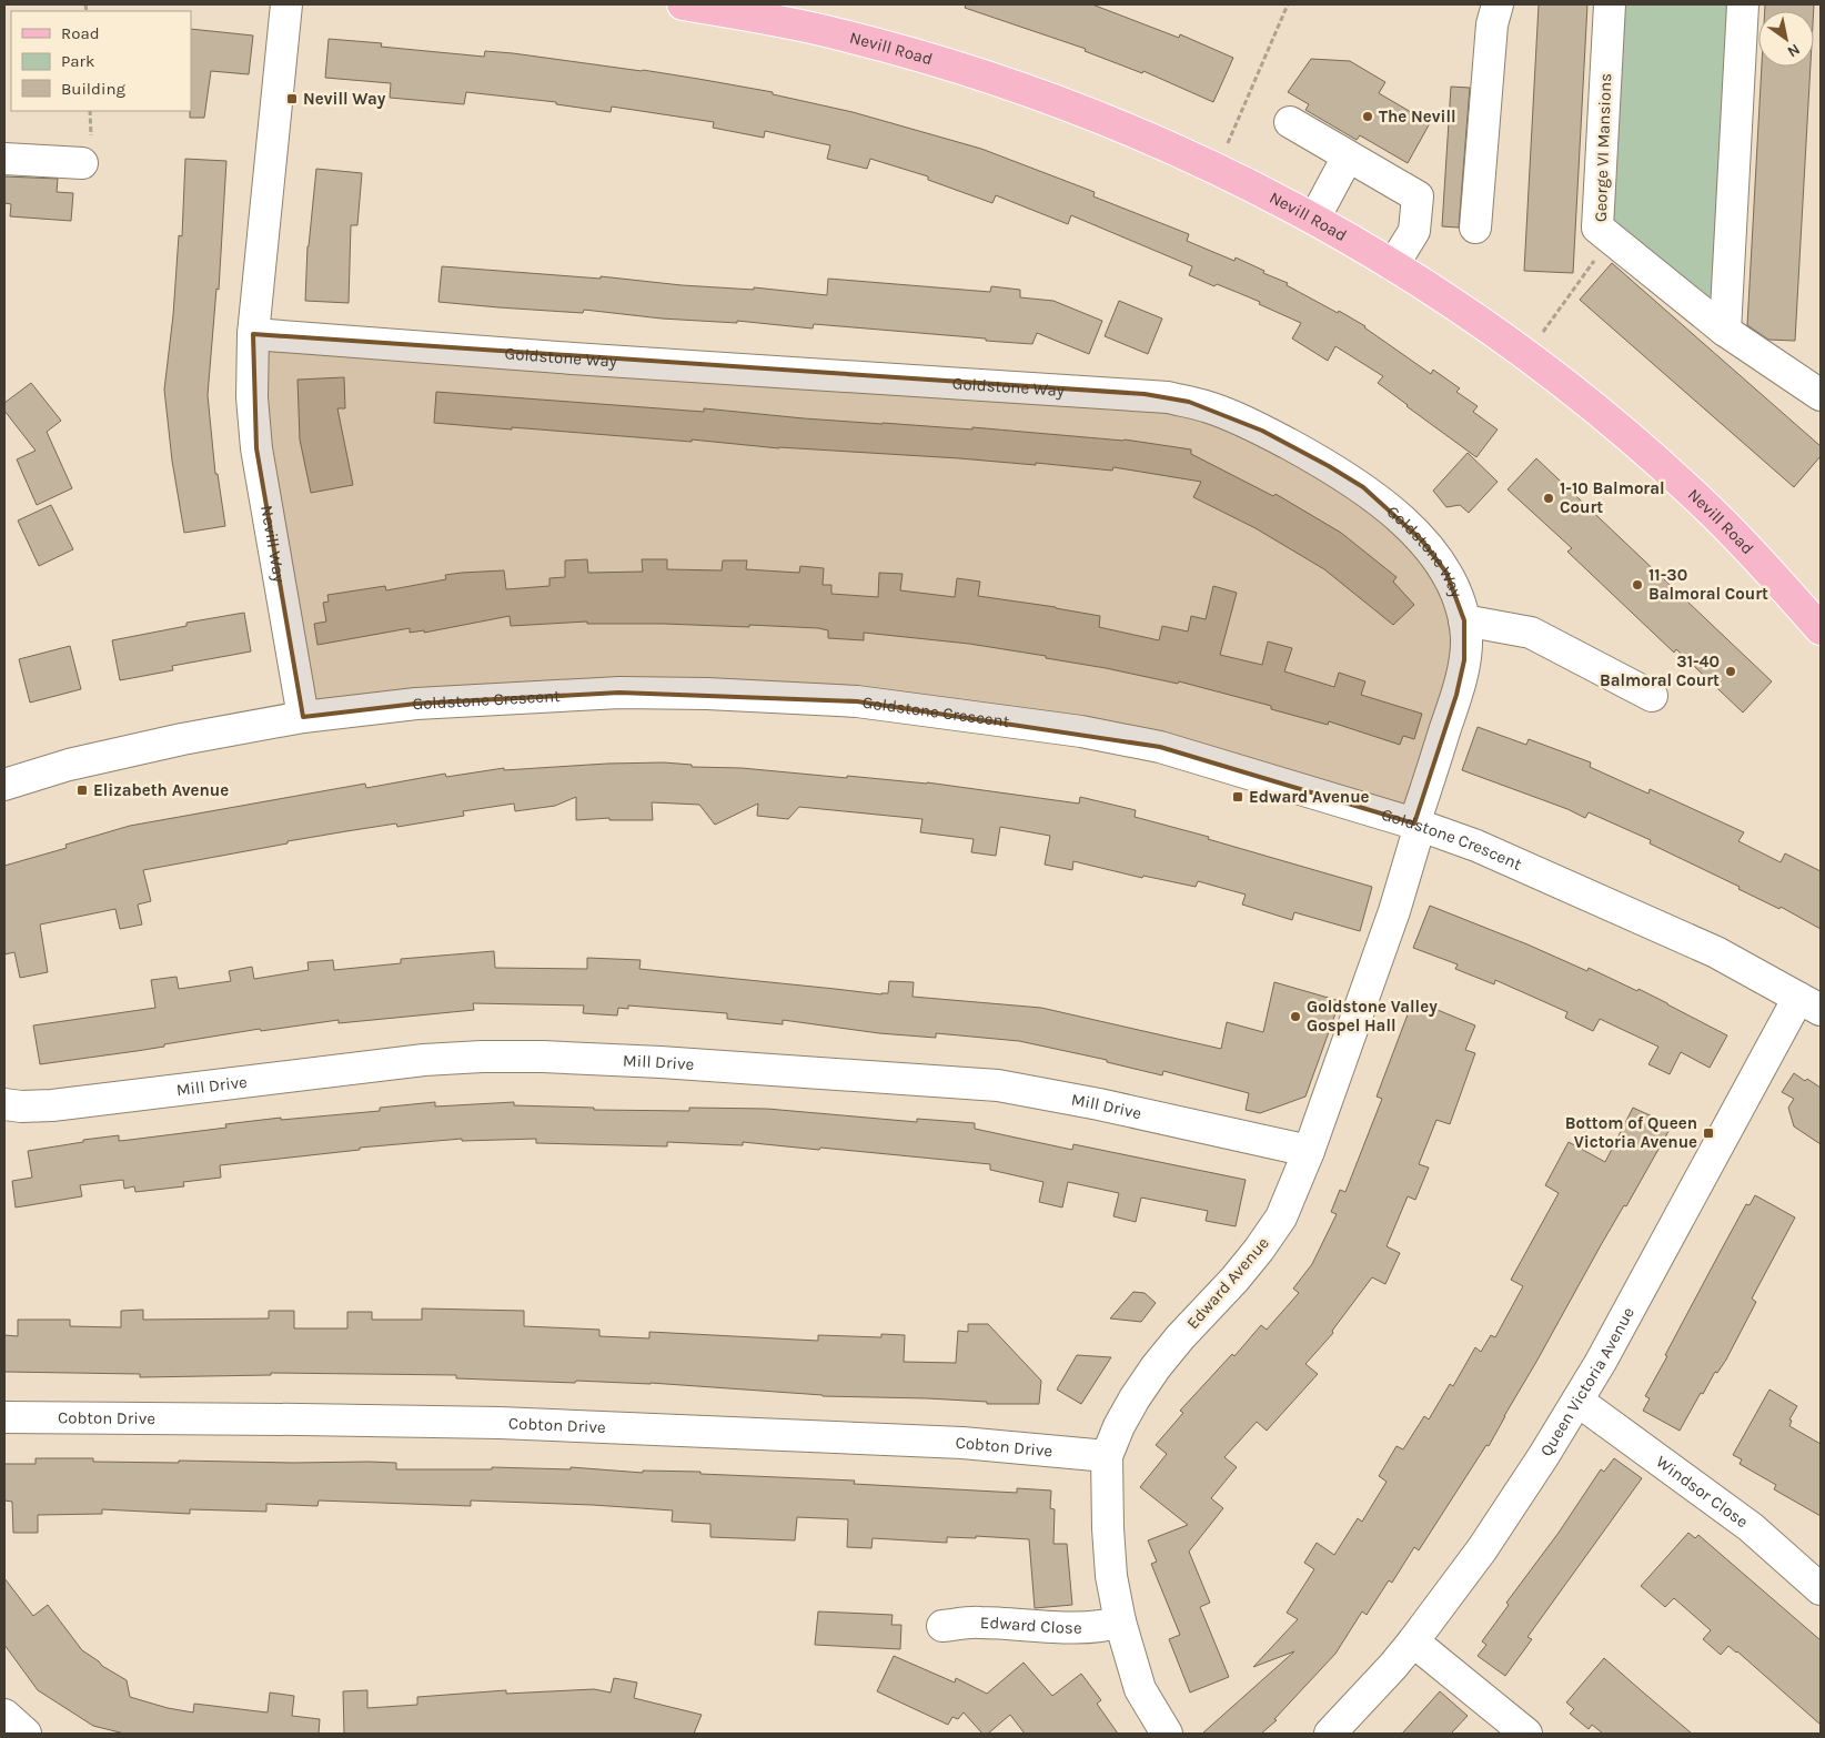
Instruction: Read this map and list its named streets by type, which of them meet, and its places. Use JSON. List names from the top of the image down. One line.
{"streets":{"main road":["Nevill Road"],"street":["George VI Mansions","Goldstone Way","Nevill Way","Goldstone Crescent","Mill Drive","Edward Avenue","Queen Victoria Avenue","Cobton Drive","Windsor Close","Edward Close"]},"crossings":[["Goldstone Way","Nevill Way"],["Goldstone Way","Goldstone Crescent"],["Goldstone Way","Edward Avenue"],["Nevill Way","Goldstone Crescent"],["Goldstone Crescent","Edward Avenue"],["Goldstone Crescent","Queen Victoria Avenue"],["Mill Drive","Edward Avenue"],["Edward Avenue","Cobton Drive"],["Edward Avenue","Edward Close"],["Queen Victoria Avenue","Windsor Close"]],"places":{"transit":["Nevill Way","Elizabeth Avenue","Edward Avenue","Bottom of Queen Victoria Avenue"],"other":["The Nevill","1-10 Balmoral Court","11-30 Balmoral Court","31-40 Balmoral Court","Goldstone Valley Gospel Hall"]},"legend":["Road","Park","Building"],"north":"bottom right"}
